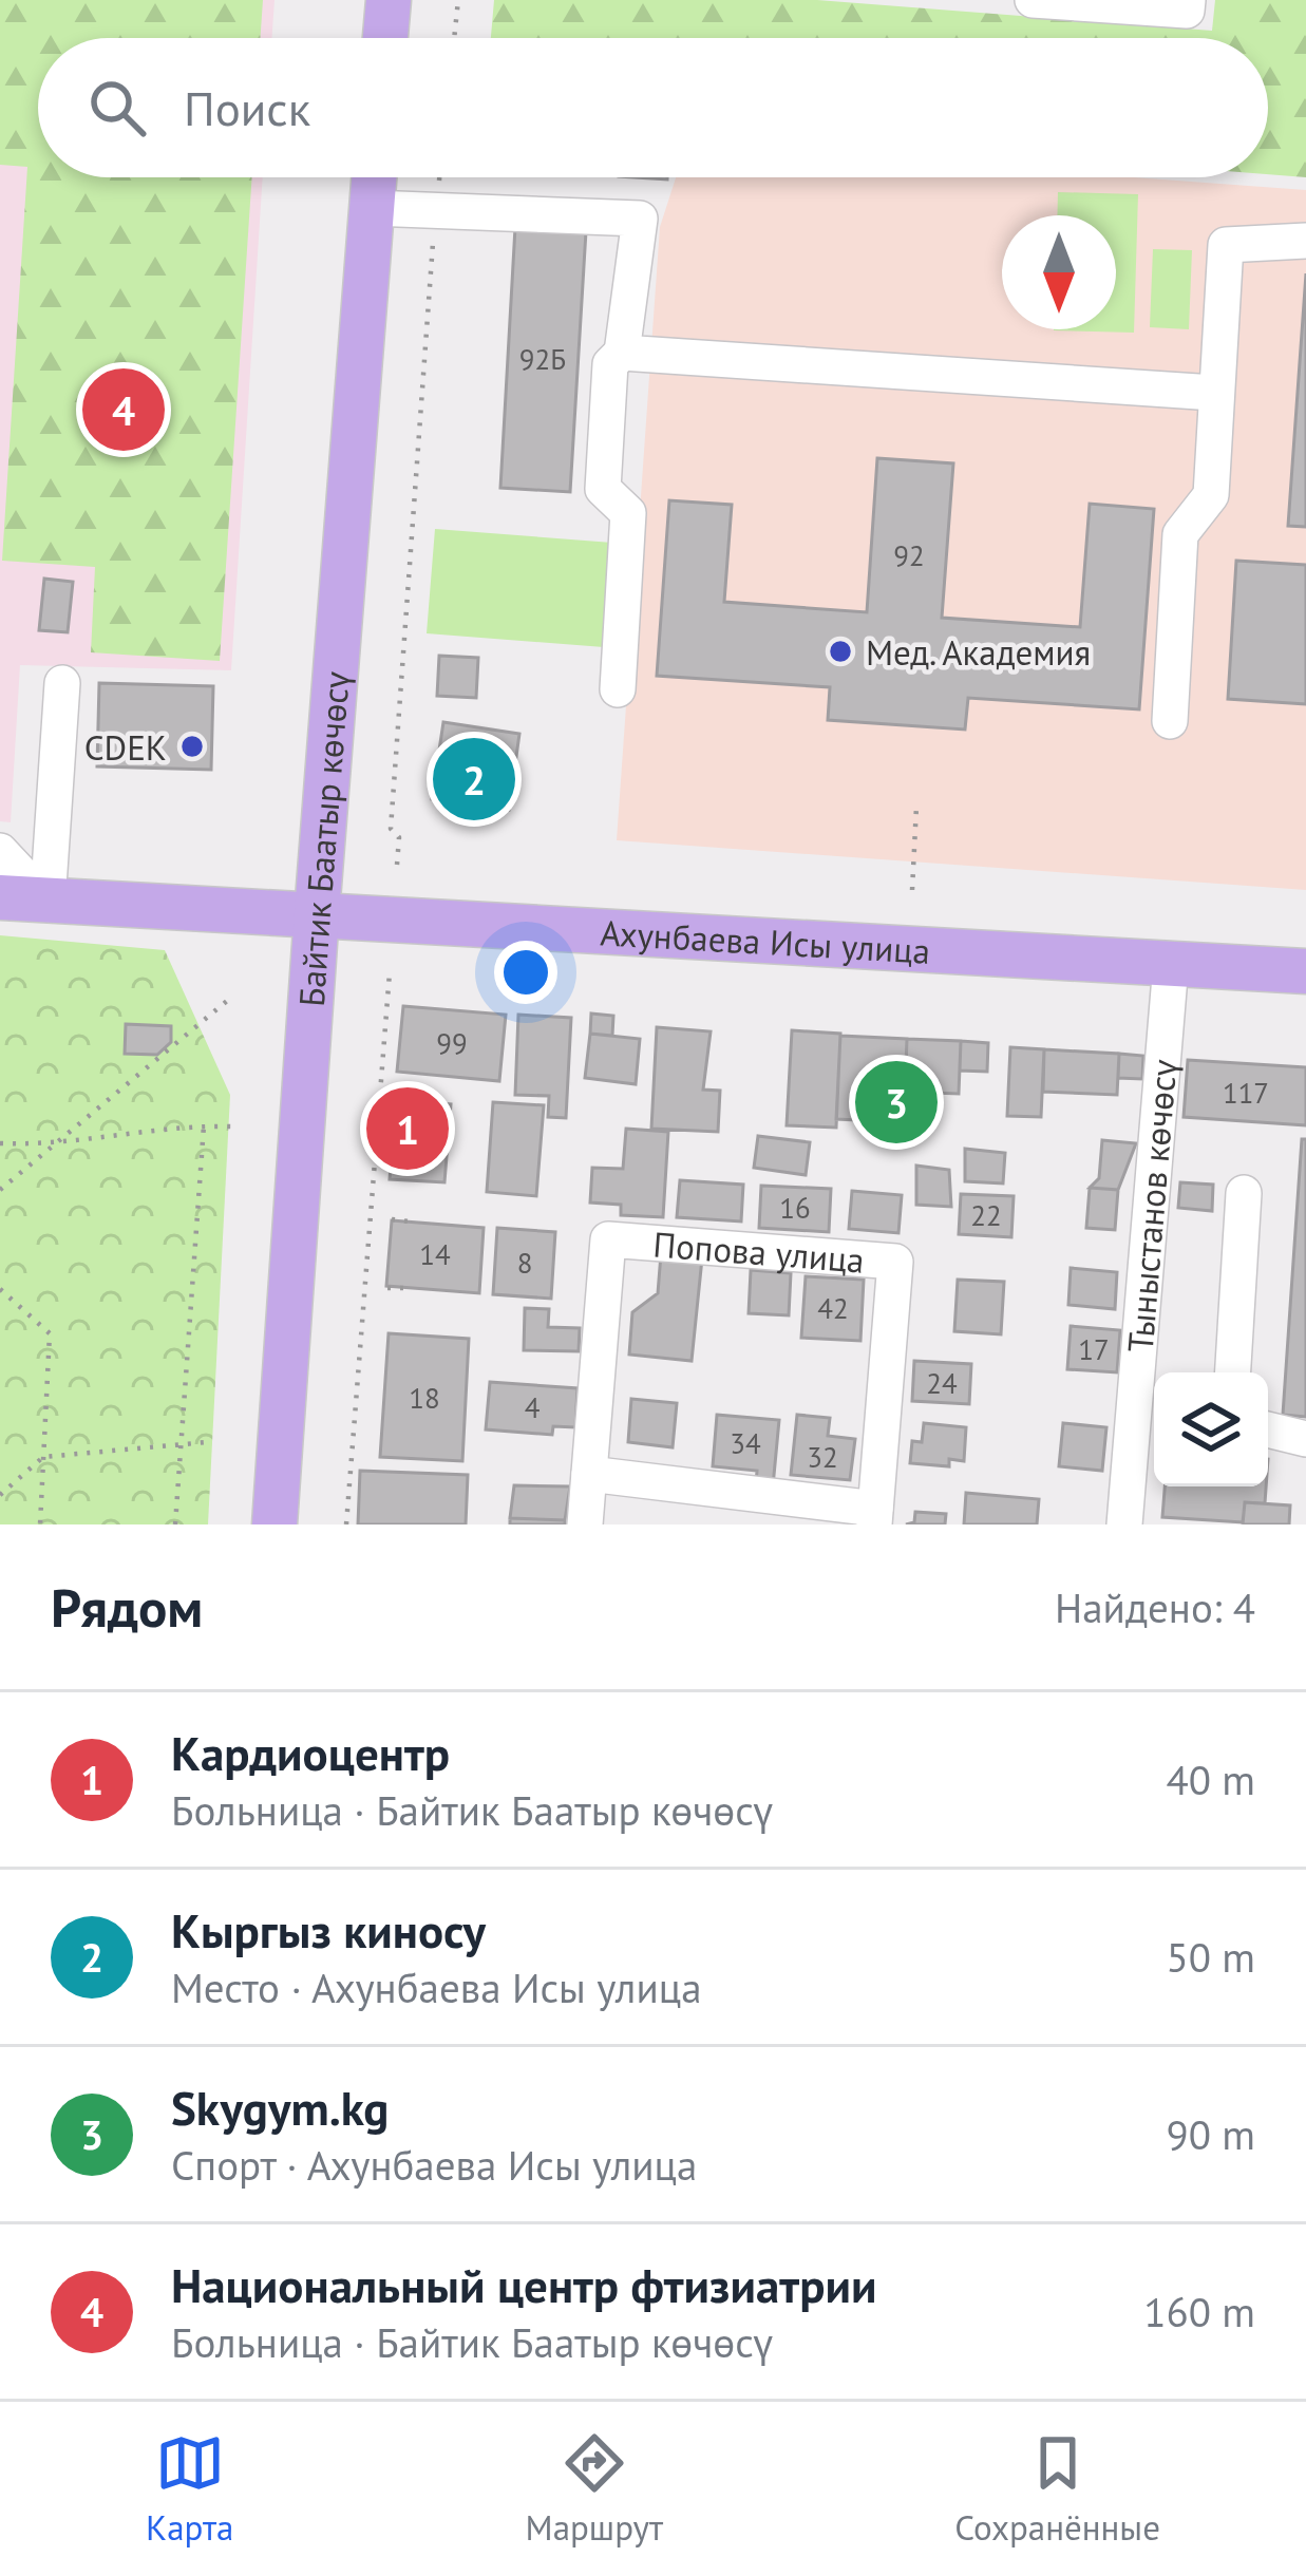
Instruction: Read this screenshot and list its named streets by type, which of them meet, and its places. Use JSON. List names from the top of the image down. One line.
{"streets":{"main road":["Байтик Баатыр көчөсү","Ахунбаева Исы улица"],"street":["Тыныстанов көчөсү","Попова улица"]},"crossings":[["Байтик Баатыр көчөсү","Ахунбаева Исы улица"],["Ахунбаева Исы улица","Тыныстанов көчөсү"]],"places":["Мед. Академия","CDEK"],"house_numbers":["92Б","92","99","117","16","22","14","8","42","17","24","18","4","34","32"],"north":"bottom","page":{"search":"Поиск","pins":["4","2","3","1"],"heading":["Рядом","Найдено: 4"],"list":[{"mark":"1","name":"Кардиоцентр","note":"Больница · Байтик Баатыр көчөсү","value":"40 m"},{"mark":"2","name":"Кыргыз киносу","note":"Место · Ахунбаева Исы улица","value":"50 m"},{"mark":"3","name":"Skygym.kg","note":"Спорт · Ахунбаева Исы улица","value":"90 m"},{"mark":"4","name":"Национальный центр фтизиатрии","note":"Больница · Байтик Баатыр көчөсү","value":"160 m"}],"nav":["Карта","Маршрут","Сохранённые"]}}
